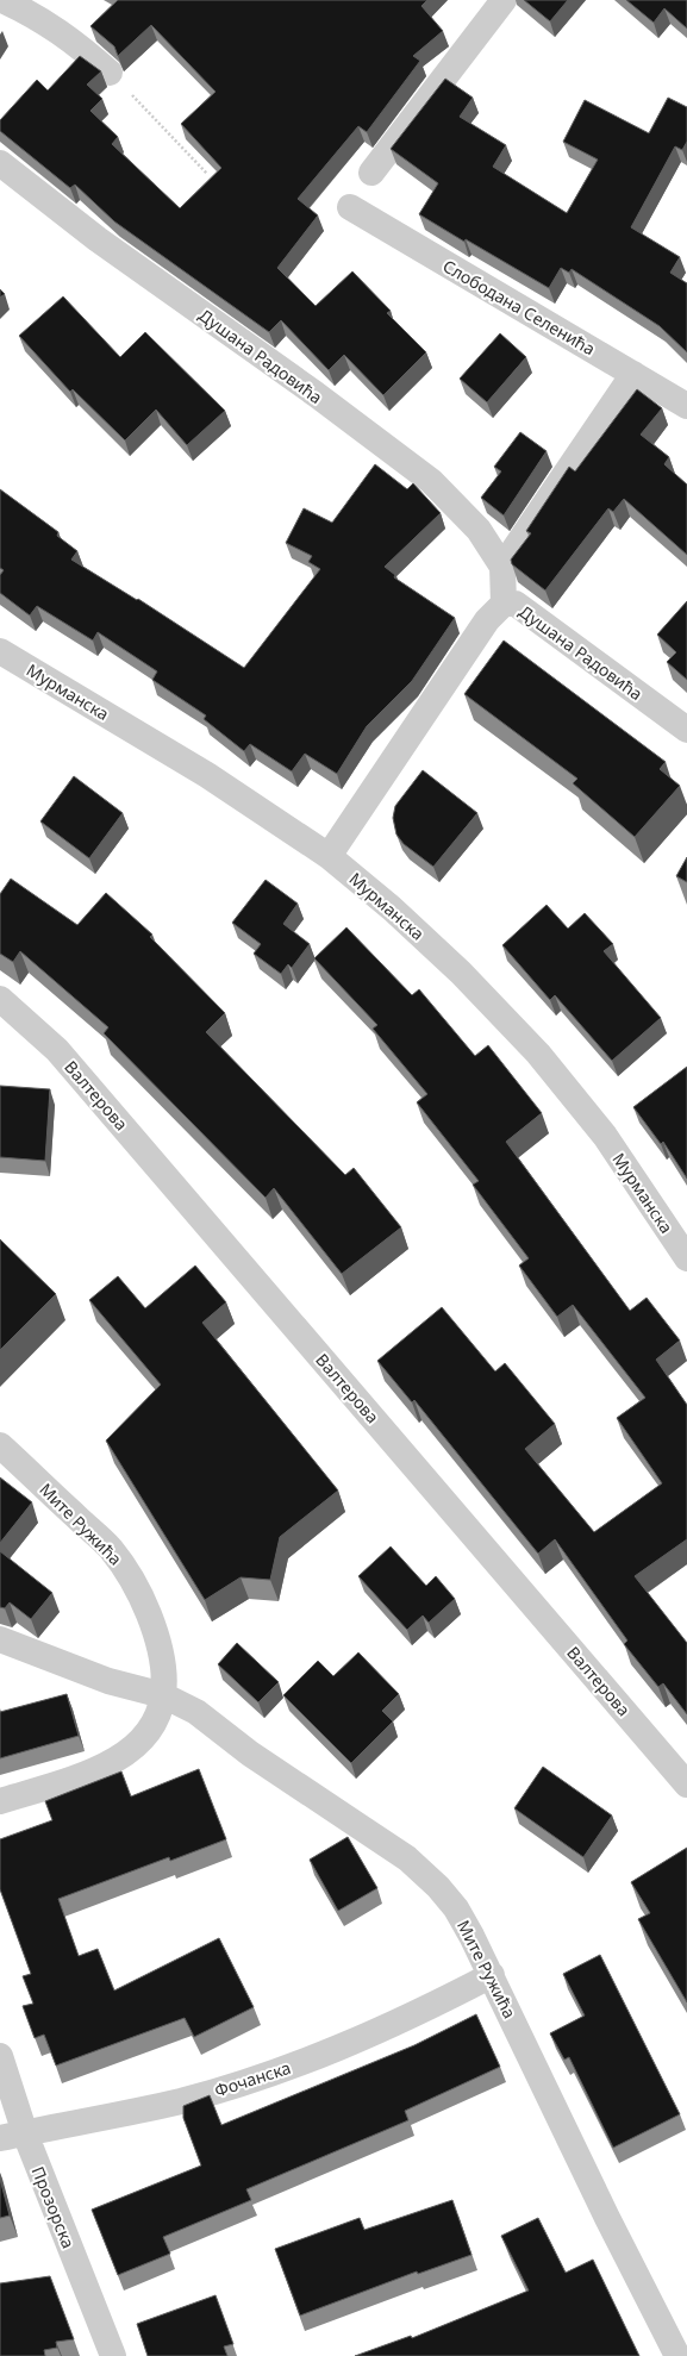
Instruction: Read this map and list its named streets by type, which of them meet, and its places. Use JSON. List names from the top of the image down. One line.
{"streets":{"street":["Слободана Селенића","Душана Радовића","Мурманска","Валтерова","Мите Ружића","Фочанска","Прозорска"]},"crossings":[["Мите Ружића","Фочанска"],["Фочанска","Прозорска"]]}
